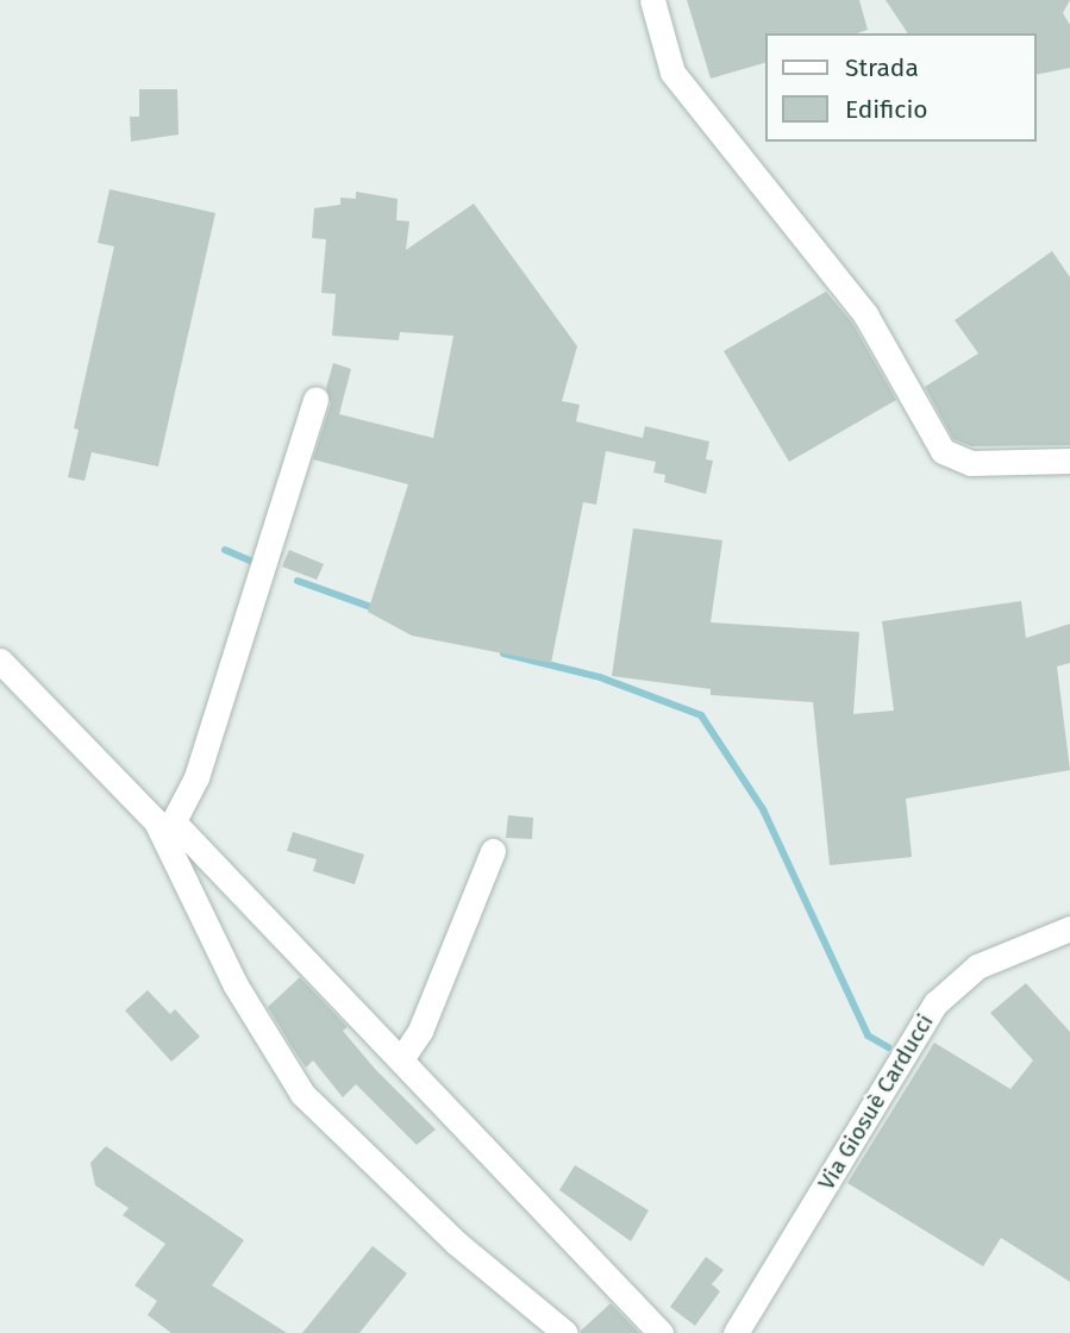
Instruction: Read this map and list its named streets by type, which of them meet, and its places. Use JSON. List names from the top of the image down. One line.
{"streets":{"street":["Via Giosuè Carducci"]},"legend":["Strada","Edificio"]}
